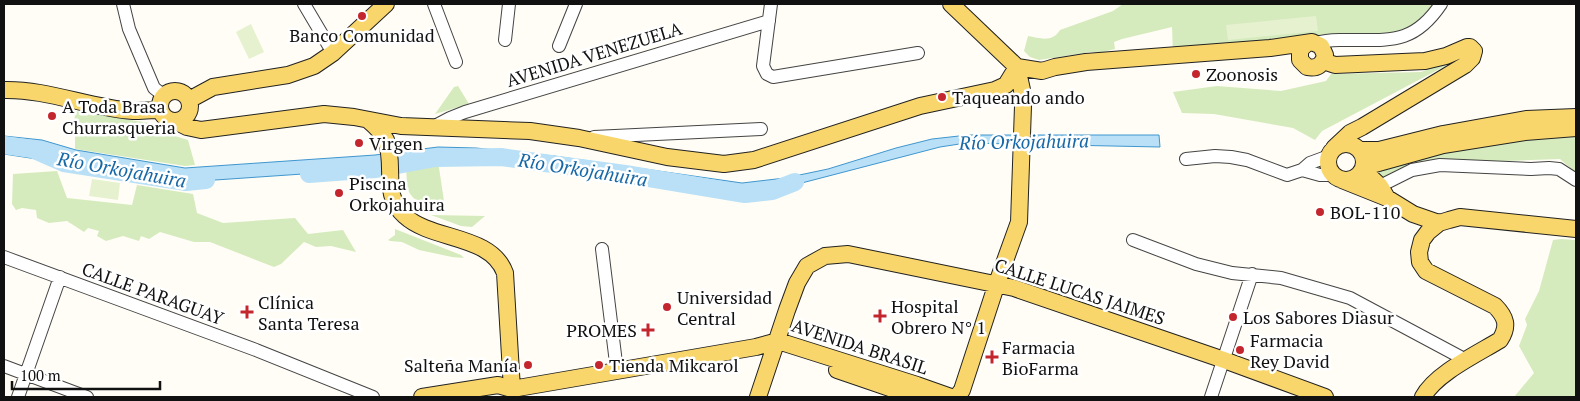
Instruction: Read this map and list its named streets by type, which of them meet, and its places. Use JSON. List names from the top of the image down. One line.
{"streets":{"main road":["CALLE LUCAS JAIMES","AVENIDA BRASIL"],"street":["AVENIDA VENEZUELA","CALLE PARAGUAY"]},"crossings":[["CALLE LUCAS JAIMES","AVENIDA BRASIL"]],"water":["Río Orkojahuira"],"places":{"other":["Banco Comunidad","Zoonosis","Taqueando ando","A Toda Brasa Churrasqueria","Virgen","Piscina Orkojahuira","BOL-110","Universidad Central","Los Sabores Diasur","Farmacia Rey David","Salteña Manía","Tienda Mikcarol"],"health":["Clínica Santa Teresa","Hospital Obrero N° 1","PROMES","Farmacia BioFarma"]},"scale_bar":"100 m"}
